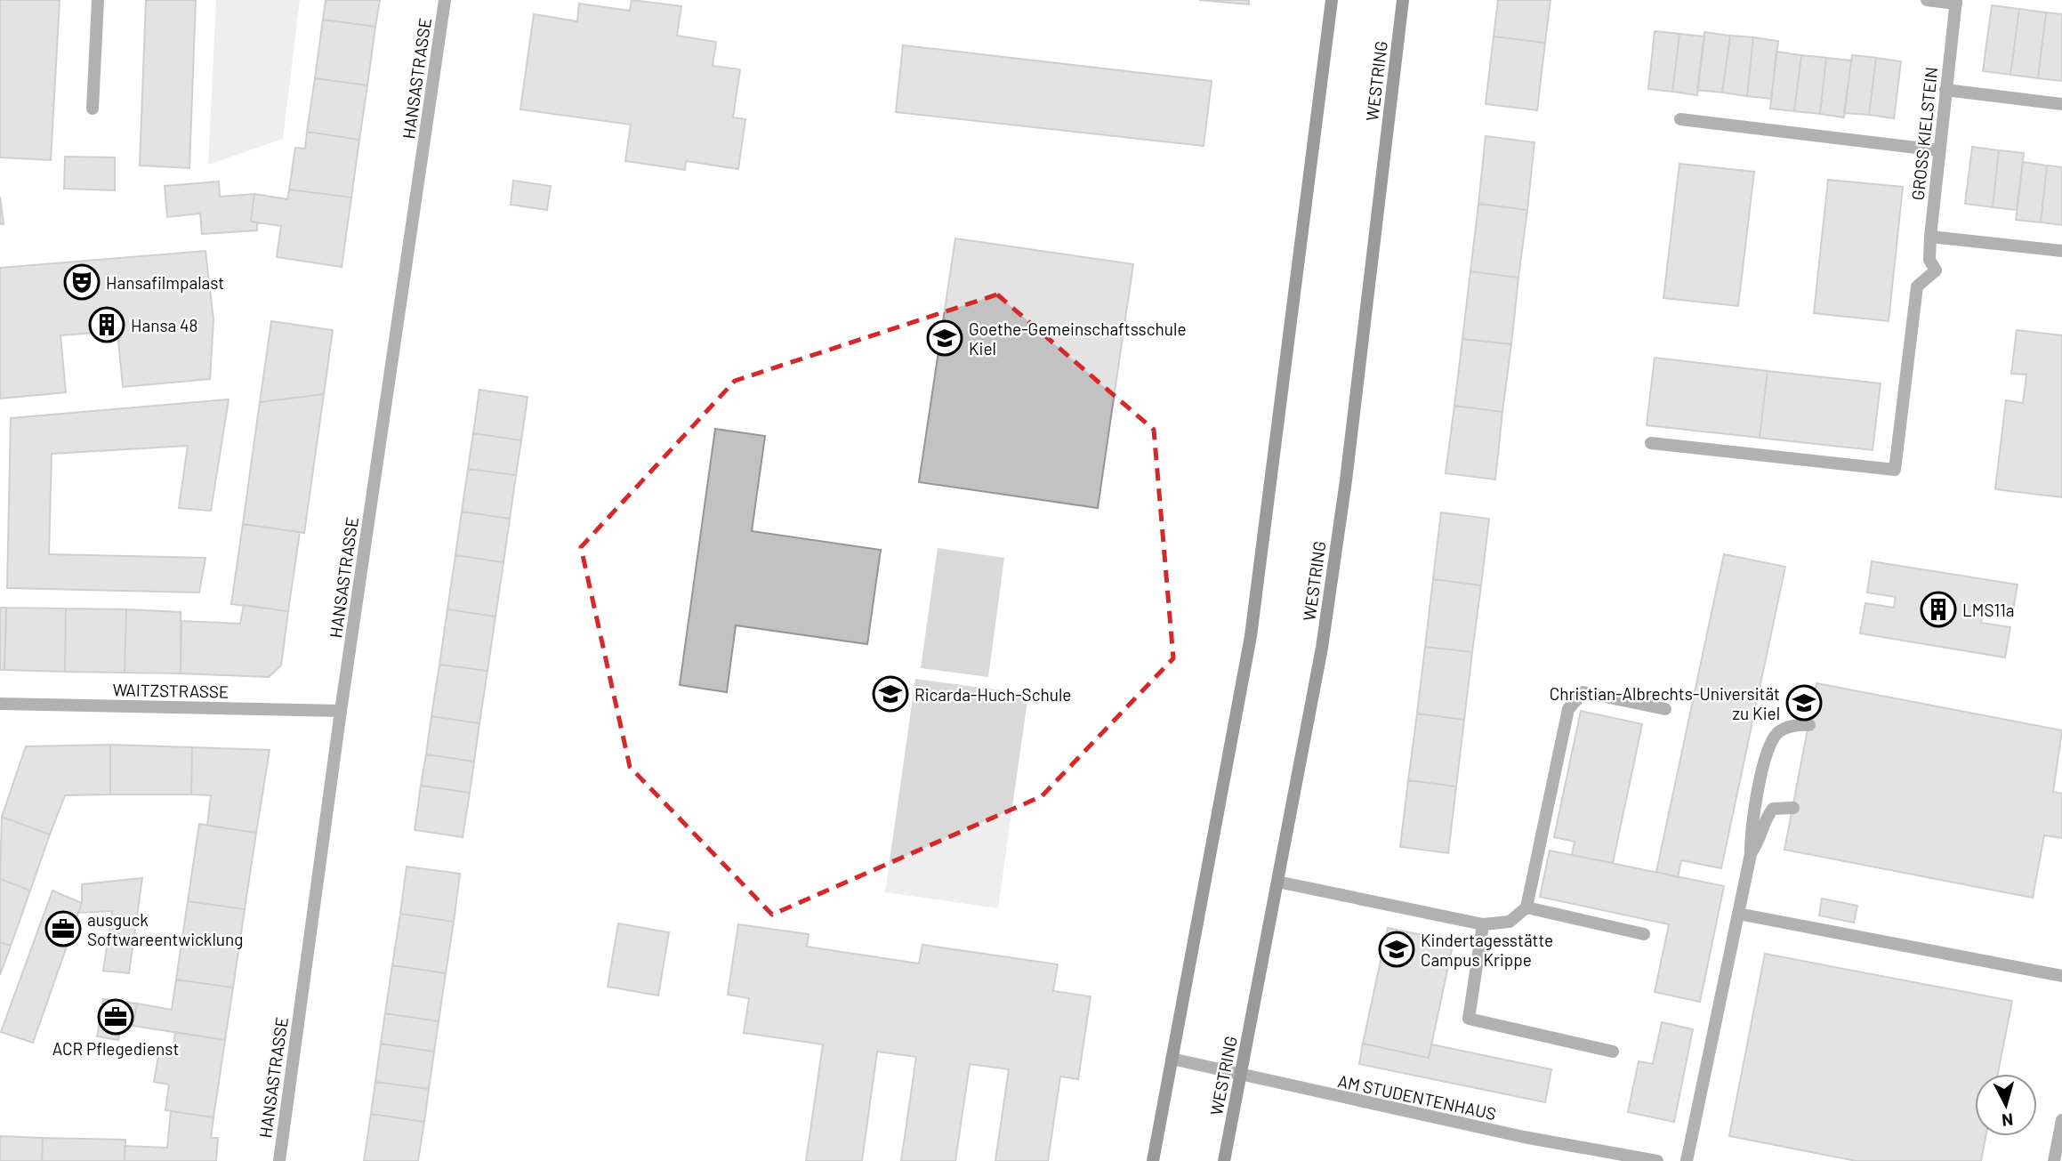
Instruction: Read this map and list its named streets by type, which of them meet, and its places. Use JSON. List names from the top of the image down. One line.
{"streets":{"main road":["WESTRING"],"street":["HANSASTRASSE","GROSS KIELSTEIN","WAITZSTRASSE","AM STUDENTENHAUS"]},"crossings":[["HANSASTRASSE","WAITZSTRASSE"],["WESTRING","AM STUDENTENHAUS"]],"places":{"theatre":["Hansafilmpalast"],"building":["Hansa 48","LMS11a"],"school or university":["Goethe-Gemeinschaftsschule Kiel","Ricarda-Huch-Schule","Christian-Albrechts-Universität zu Kiel","Kindertagesstätte Campus Krippe"],"office":["ausguck Softwareentwicklung","ACR Pflegedienst"]},"north":"bottom"}
